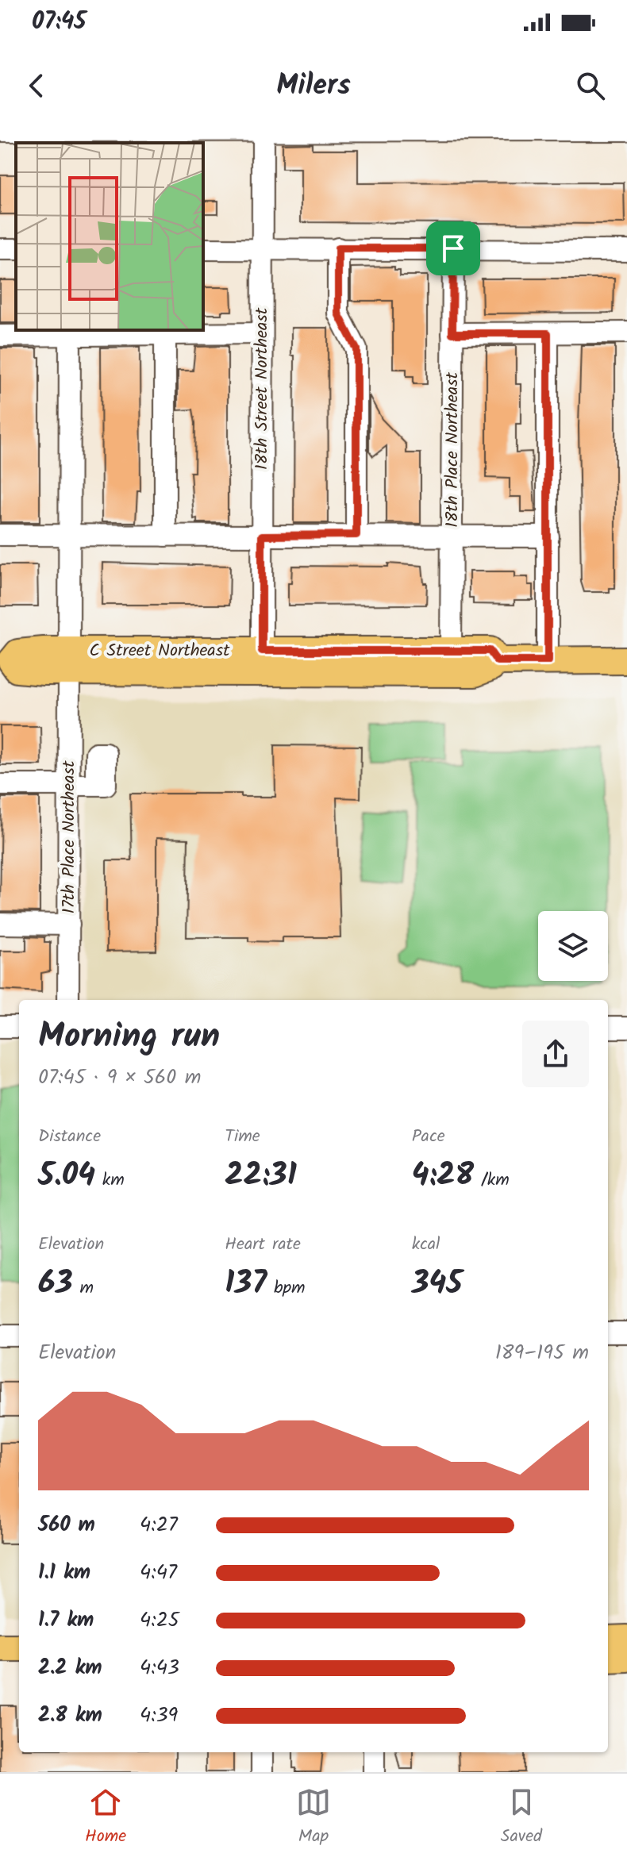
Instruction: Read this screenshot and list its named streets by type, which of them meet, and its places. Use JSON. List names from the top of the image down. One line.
{"streets":{"main road":["C Street Northeast"],"street":["18th Street Northeast","18th Place Northeast","17th Place Northeast"]},"crossings":[["18th Street Northeast","C Street Northeast"],["18th Place Northeast","C Street Northeast"],["C Street Northeast","17th Place Northeast"]],"page":{"status":"07:45","header":"Milers","heading":["Morning run","07:45 · 9 × 560 m"],"stats":[["Distance","5.04 km"],["Time","22:31"],["Pace","4:28 /km"],["Elevation","63 m"],["Heart rate","137 bpm"],["kcal","345"]],"chart":["Elevation","189–195 m"],"list":[{"name":"560 m","note":"4:27"},{"name":"1.1 km","note":"4:47"},{"name":"1.7 km","note":"4:25"},{"name":"2.2 km","note":"4:43"},{"name":"2.8 km","note":"4:39"}],"tabs":["Home","Map","Saved"]}}
